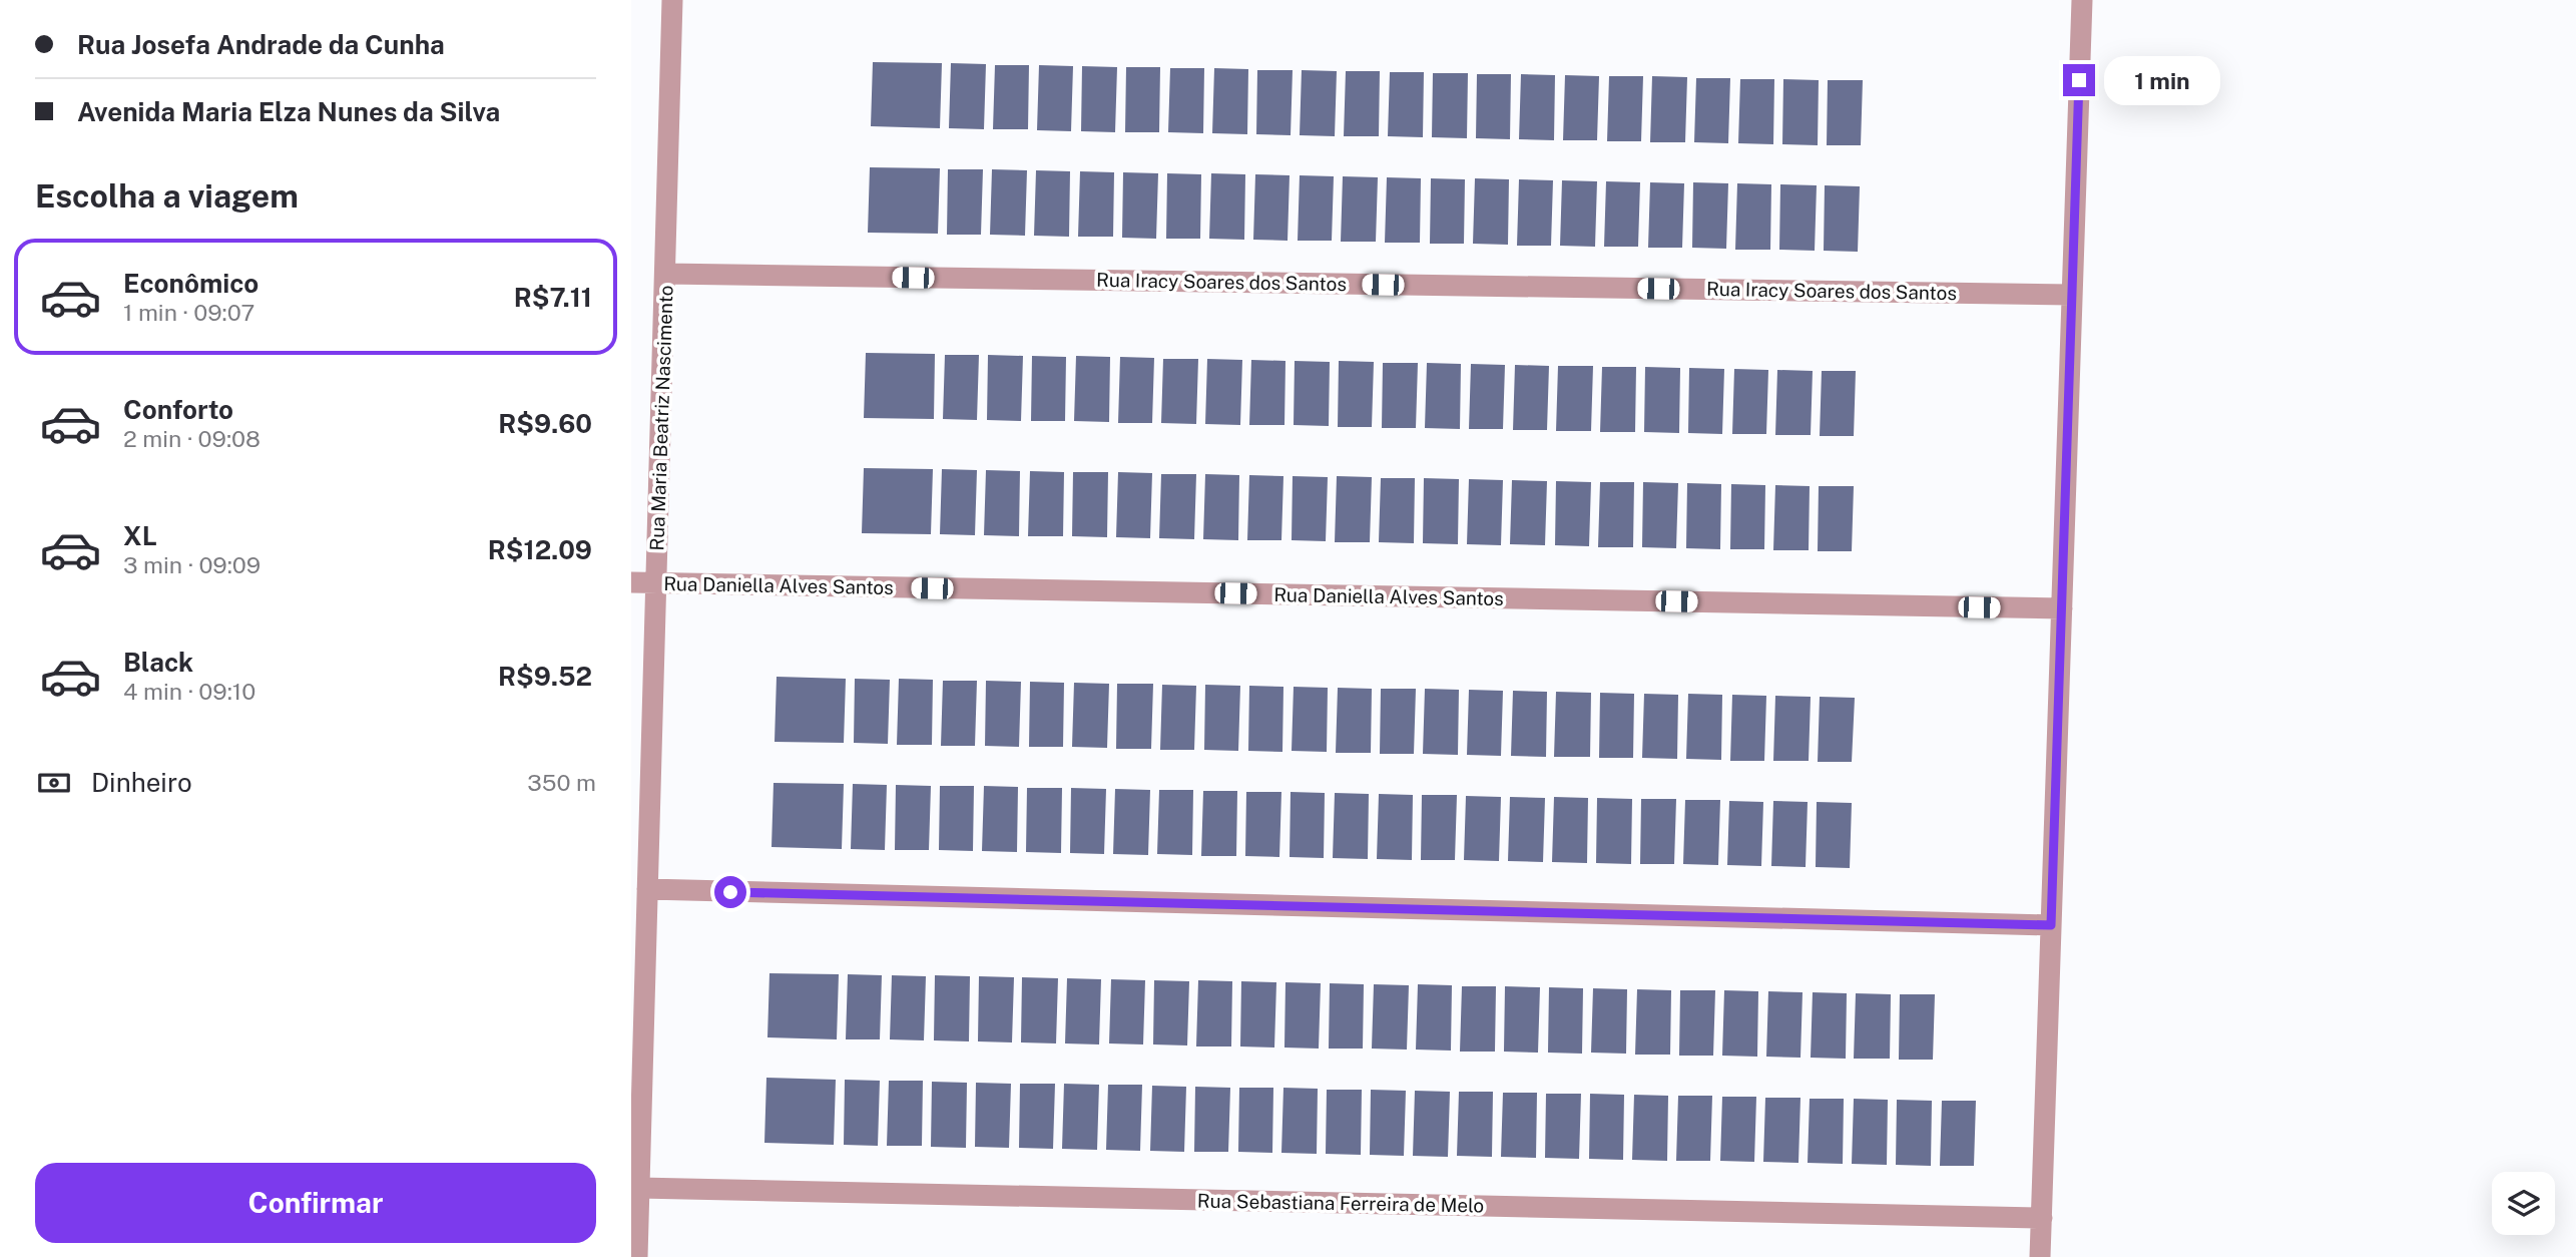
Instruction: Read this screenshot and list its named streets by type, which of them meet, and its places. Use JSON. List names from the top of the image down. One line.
{"streets":{"street":["Rua Iracy Soares dos Santos","Rua Maria Beatriz Nascimento","Rua Daniella Alves Santos","Rua Sebastiana Ferreira de Melo"]},"crossings":[["Rua Iracy Soares dos Santos","Rua Maria Beatriz Nascimento"],["Rua Maria Beatriz Nascimento","Rua Daniella Alves Santos"],["Rua Maria Beatriz Nascimento","Rua Sebastiana Ferreira de Melo"]],"page":{"banner":["Rua Josefa Andrade da Cunha","Avenida Maria Elza Nunes da Silva"],"bubble":"1 min","heading":"Escolha a viagem","list":[{"name":"Econômico","note":"1 min · 09:07","value":"R$7.11"},{"name":"Conforto","note":"2 min · 09:08","value":"R$9.60"},{"name":"XL","note":"3 min · 09:09","value":"R$12.09"},{"name":"Black","note":"4 min · 09:10","value":"R$9.52"}],"pay":["Dinheiro","350 m"],"buttons":"Confirmar"}}
